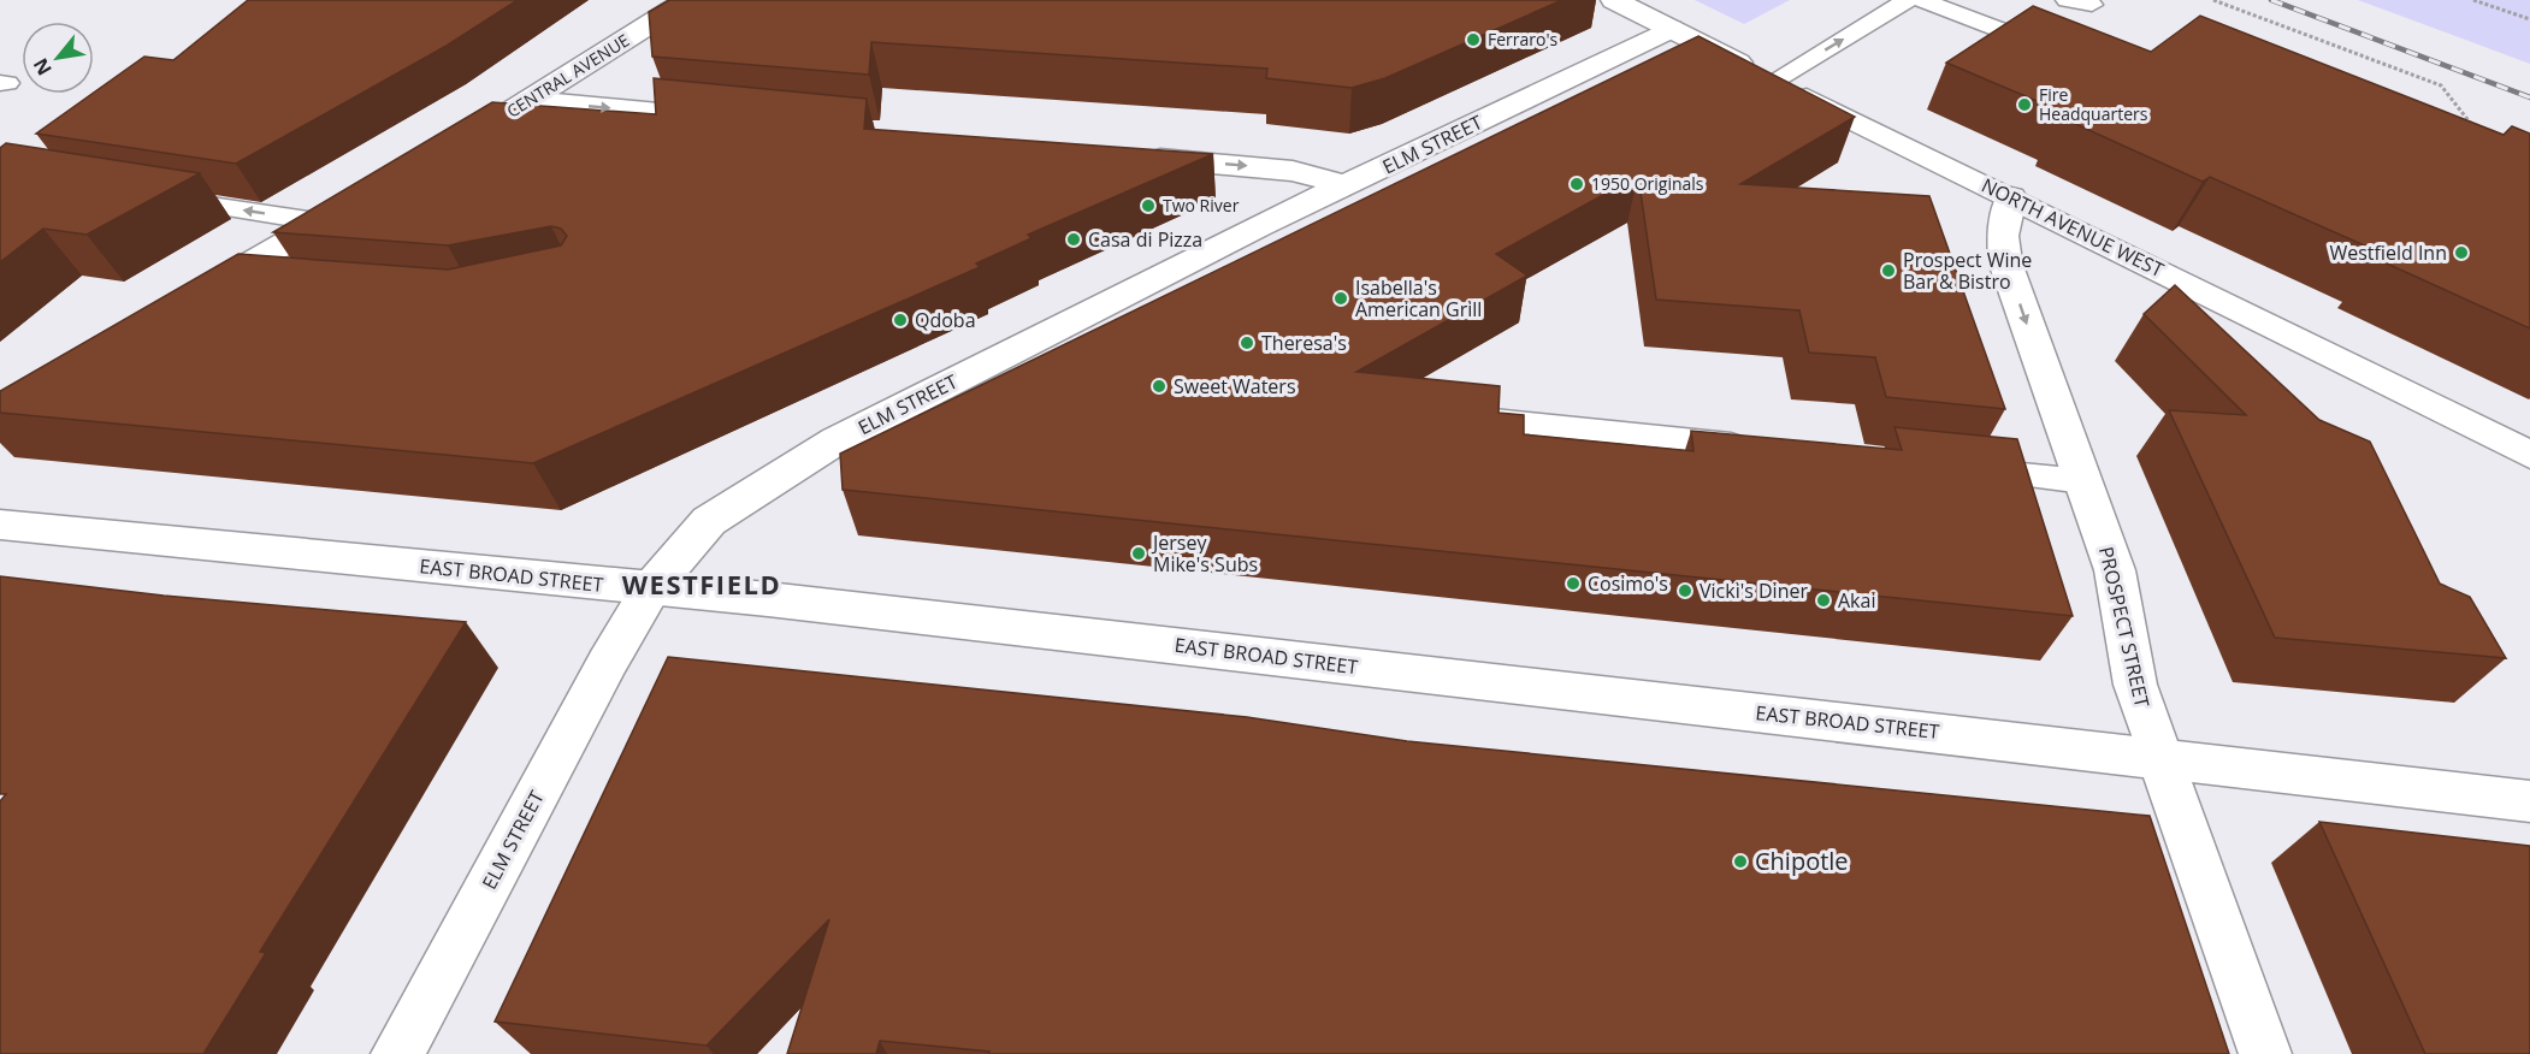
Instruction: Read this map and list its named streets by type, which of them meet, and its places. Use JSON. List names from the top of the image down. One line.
{"streets":{"street":["CENTRAL AVENUE","ELM STREET","NORTH AVENUE WEST","EAST BROAD STREET","PROSPECT STREET"]},"crossings":[["ELM STREET","NORTH AVENUE WEST"],["ELM STREET","EAST BROAD STREET"],["NORTH AVENUE WEST","PROSPECT STREET"],["EAST BROAD STREET","PROSPECT STREET"]],"districts":["WESTFIELD"],"places":["Ferraro's","Fire Headquarters","1950 Originals","Two River","Casa di Pizza","Westfield Inn","Prospect Wine Bar & Bistro","Isabella's American Grill","Qdoba","Theresa's","Sweet Waters","Jersey Mike's Subs","Cosimo's","Vicki's Diner","Akai","Chipotle"],"north":"bottom left"}
